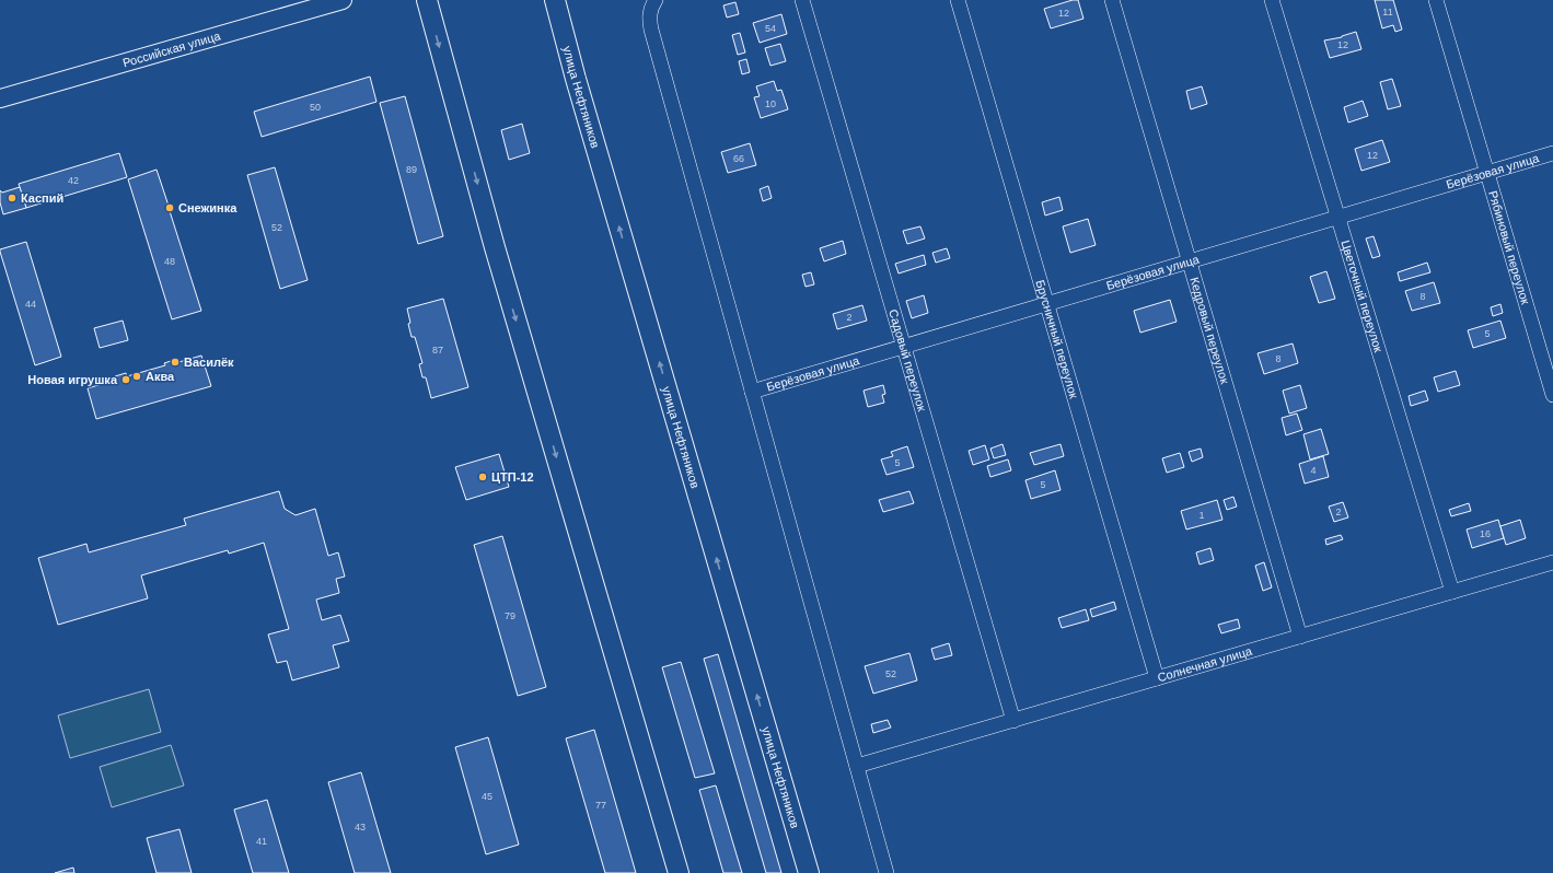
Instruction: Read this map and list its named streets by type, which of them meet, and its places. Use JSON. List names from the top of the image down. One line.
{"streets":{"main road":["улица Нефтяников"],"street":["Российская улица","Берёзовая улица","Рябиновый переулок","Цветочный переулок","Кедровый переулок","Брусничный переулок","Садовый переулок","Солнечная улица"]},"crossings":[["Берёзовая улица","Рябиновый переулок"],["Берёзовая улица","Цветочный переулок"],["Берёзовая улица","Кедровый переулок"],["Берёзовая улица","Брусничный переулок"],["Берёзовая улица","Садовый переулок"],["Цветочный переулок","Солнечная улица"],["Кедровый переулок","Солнечная улица"],["Брусничный переулок","Солнечная улица"],["Садовый переулок","Солнечная улица"]],"places":["Каспий","Снежинка","Василёк","Аква","Новая игрушка","ЦТП-12"],"house_numbers":["11","12","54","12","10","50","12","66","89","42","52","48","8","44","2","5","87","8","5","4","5","2","1","16","79","52","45","77","43","41"]}
